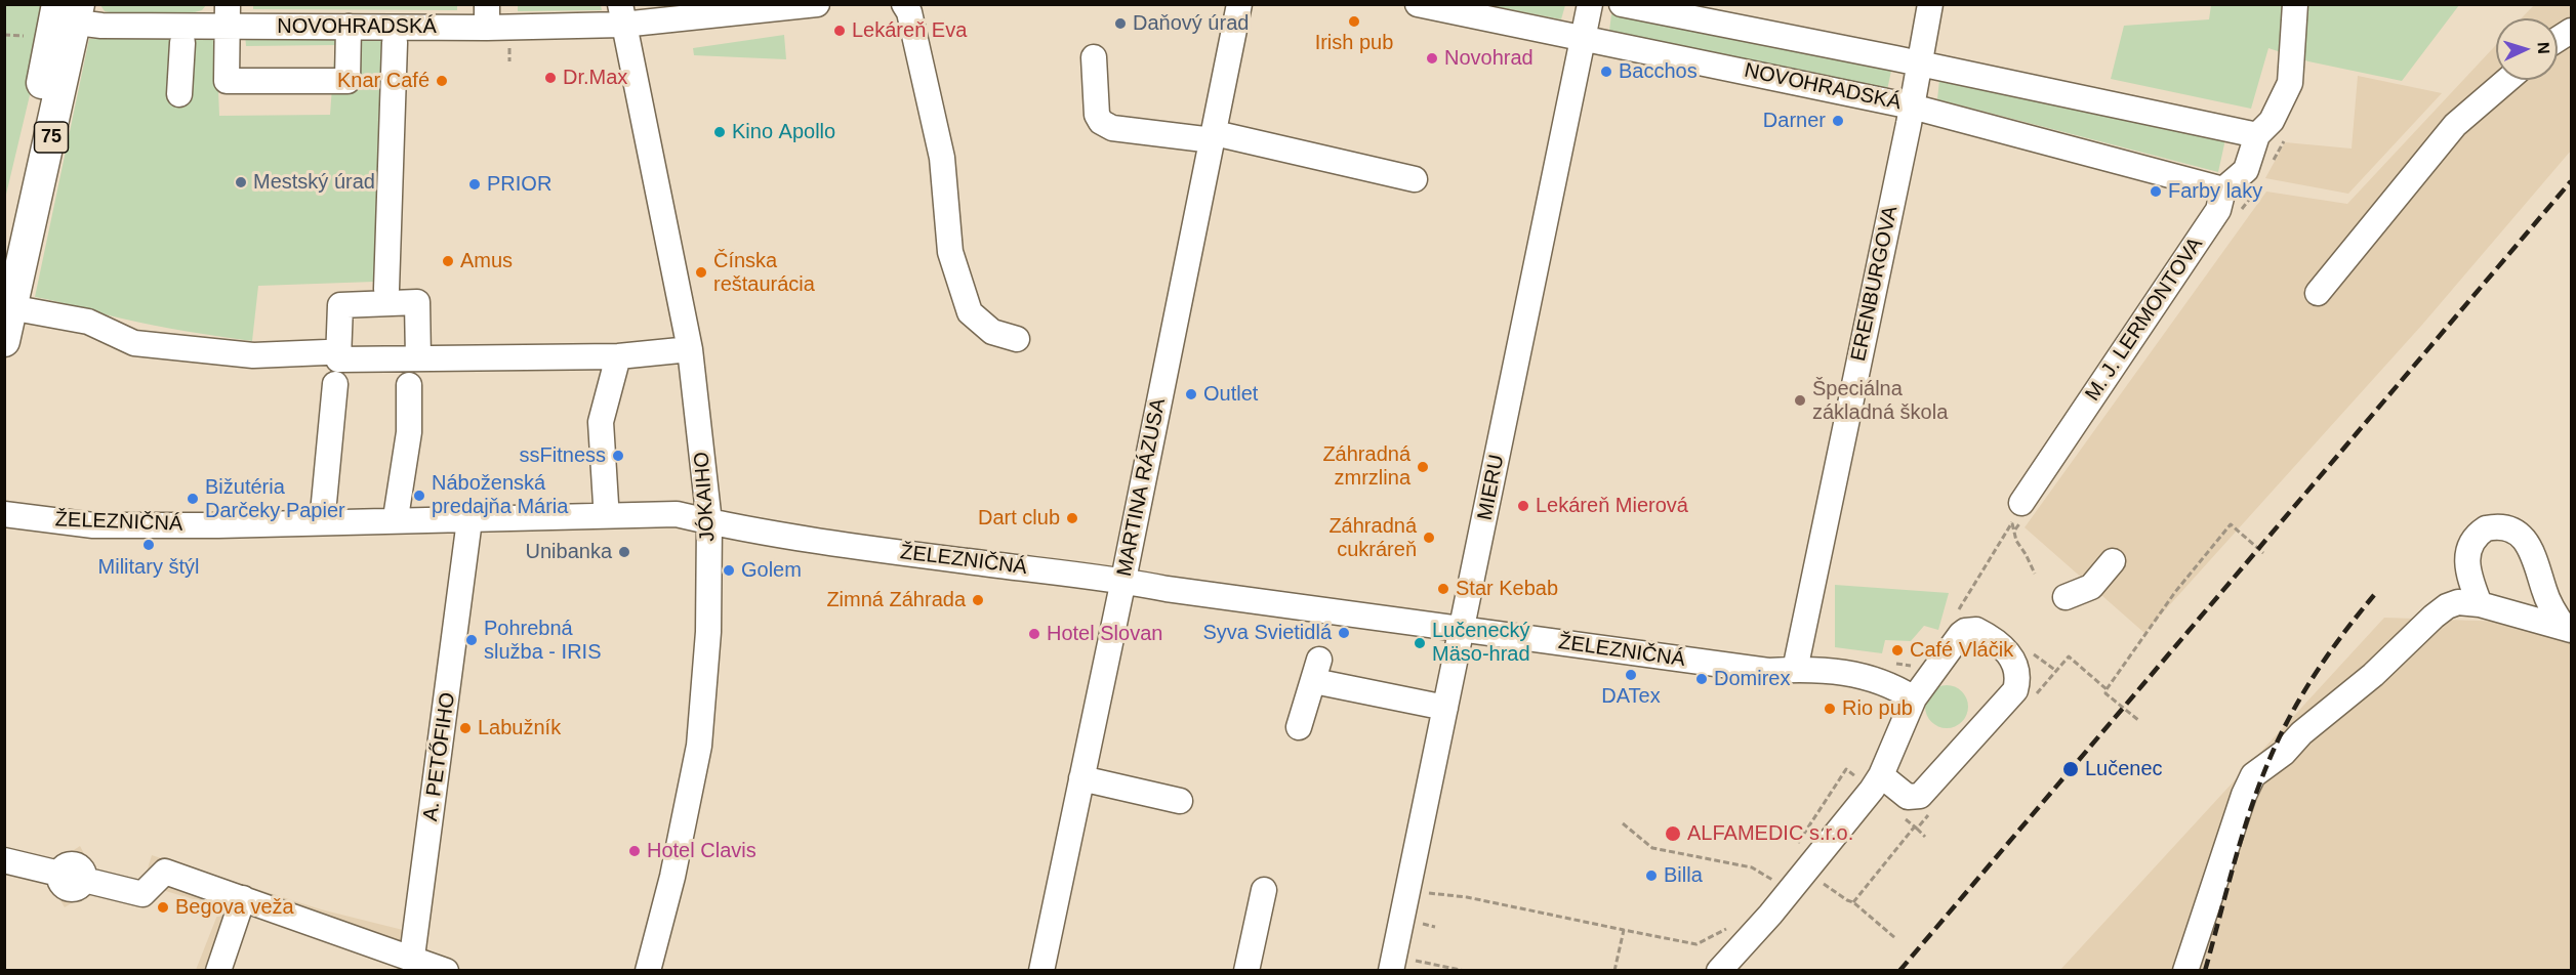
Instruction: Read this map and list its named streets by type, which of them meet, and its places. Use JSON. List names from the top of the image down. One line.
{"streets":{"main road":["75"],"street":["NOVOHRADSKÁ","ERENBURGOVA","M. J. LERMONTOVA","MARTINA RÁZUSA","MIERU","JÓKAIHO","ŽELEZNIČNÁ","A. PETŐFIHO"]},"crossings":[["NOVOHRADSKÁ","75"],["NOVOHRADSKÁ","ERENBURGOVA"],["NOVOHRADSKÁ","M. J. LERMONTOVA"],["NOVOHRADSKÁ","MIERU"],["NOVOHRADSKÁ","JÓKAIHO"],["ERENBURGOVA","ŽELEZNIČNÁ"],["MARTINA RÁZUSA","ŽELEZNIČNÁ"],["MIERU","ŽELEZNIČNÁ"],["JÓKAIHO","ŽELEZNIČNÁ"],["ŽELEZNIČNÁ","A. PETŐFIHO"]],"places":["Irish pub","Daňový úrad","Lekáreň Eva","Novohrad","Bacchos","Dr.Max","Knar Café","Darner","Kino Apollo","Mestský úrad","PRIOR","Farby laky","Amus","Čínska reštaurácia","Outlet","Špeciálna základná škola","ssFitness","Záhradná zmrzlina","Náboženská predajňa Mária","Bižutéria Darčeky Papier","Lekáreň Mierová","Dart club","Záhradná cukráreň","Military štýl","Unibanka","Golem","Star Kebab","Zimná Záhrada","Syva Svietidlá","Hotel Slovan","Pohrebná služba - IRIS","Lučenecký Mäso-hrad","Café Vláčik","DATex","Domirex","Rio pub","Labužník","Lučenec","ALFAMEDIC s.r.o.","Hotel Clavis","Billa","Begova veža"],"north":"right"}
